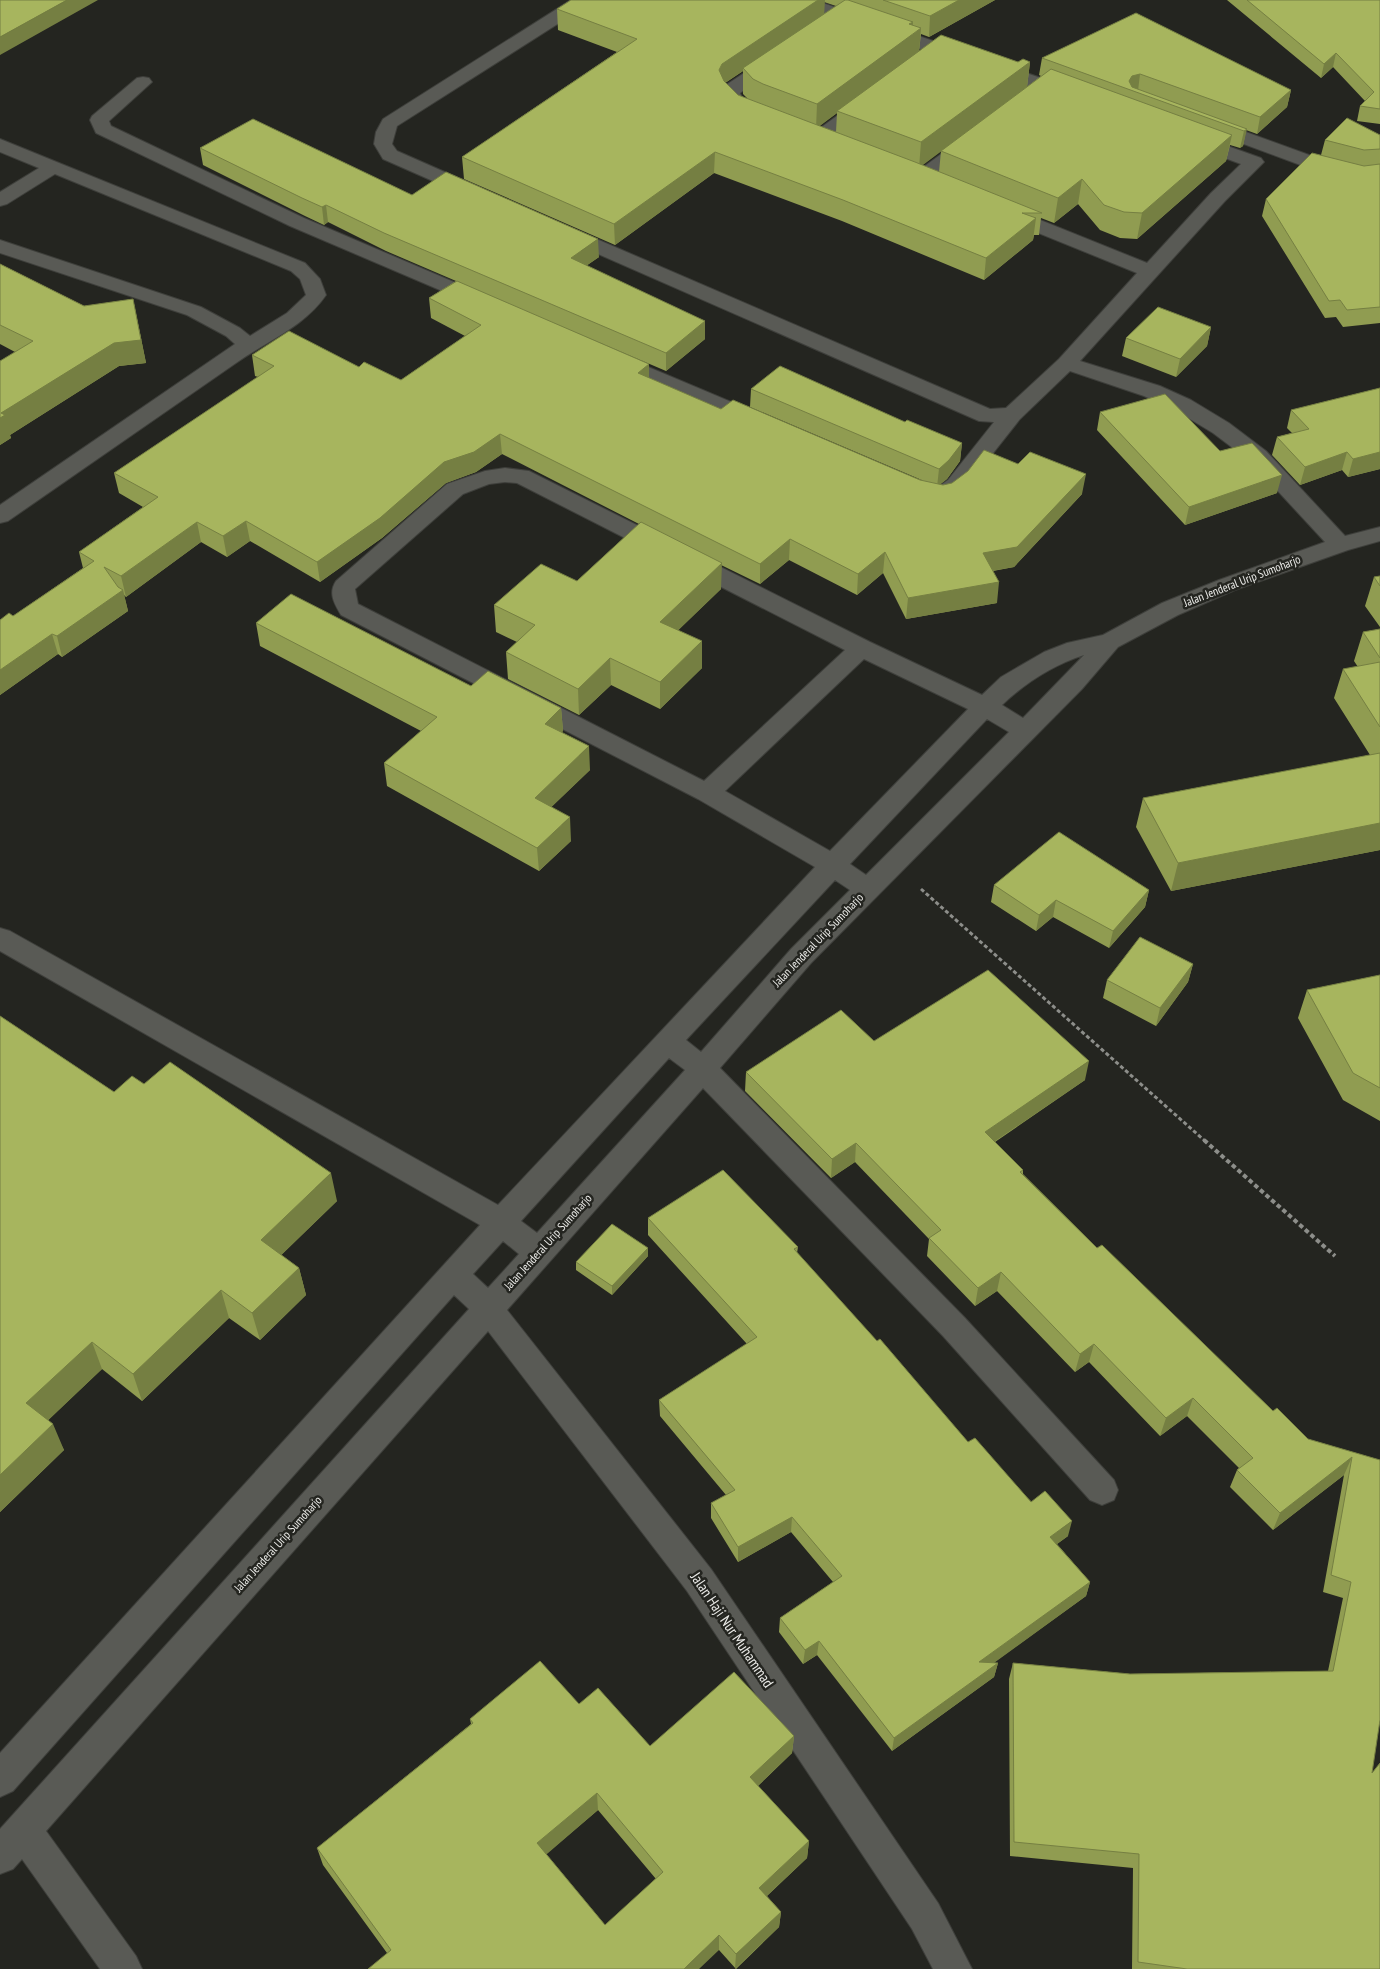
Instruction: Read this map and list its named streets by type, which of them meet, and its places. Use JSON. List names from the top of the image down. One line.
{"streets":{"street":["Jalan Jenderal Urip Sumoharjo","Jalan Haji Nur Muhammad"]},"crossings":[["Jalan Jenderal Urip Sumoharjo","Jalan Haji Nur Muhammad"]]}
